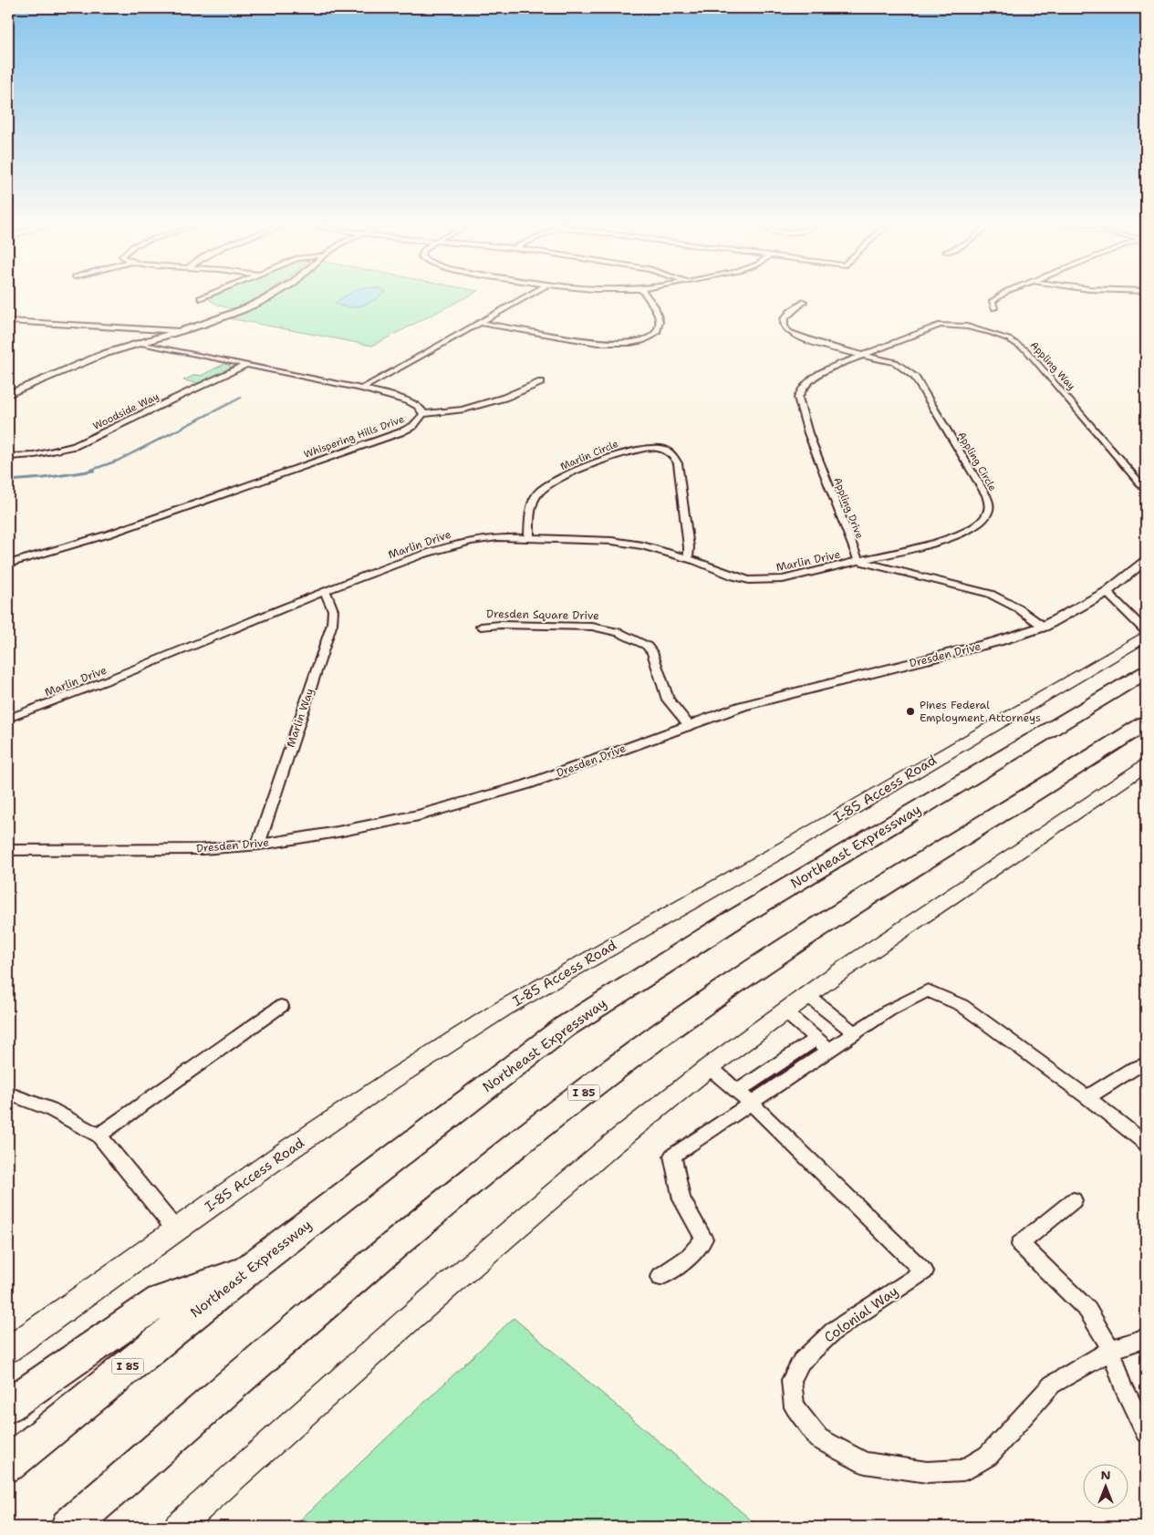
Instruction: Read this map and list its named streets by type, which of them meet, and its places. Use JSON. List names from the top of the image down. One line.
{"streets":{"highway":["Northeast Expressway","I 85"],"main road":["I-85 Access Road"],"street":["Appling Way","Woodside Way","Whispering Hills Drive","Marlin Circle","Appling Circle","Appling Drive","Marlin Drive","Dresden Square Drive","Dresden Drive","Marlin Way","Colonial Way"]},"crossings":[["Appling Way","Appling Drive"],["Woodside Way","Whispering Hills Drive"],["Marlin Circle","Marlin Drive"],["Appling Circle","Appling Drive"],["Appling Circle","Marlin Drive"],["Appling Drive","Marlin Drive"],["Marlin Drive","Marlin Way"],["Dresden Square Drive","Dresden Drive"],["Dresden Drive","Marlin Way"]],"places":["Pines Federal Employment Attorneys"],"north":"top"}
